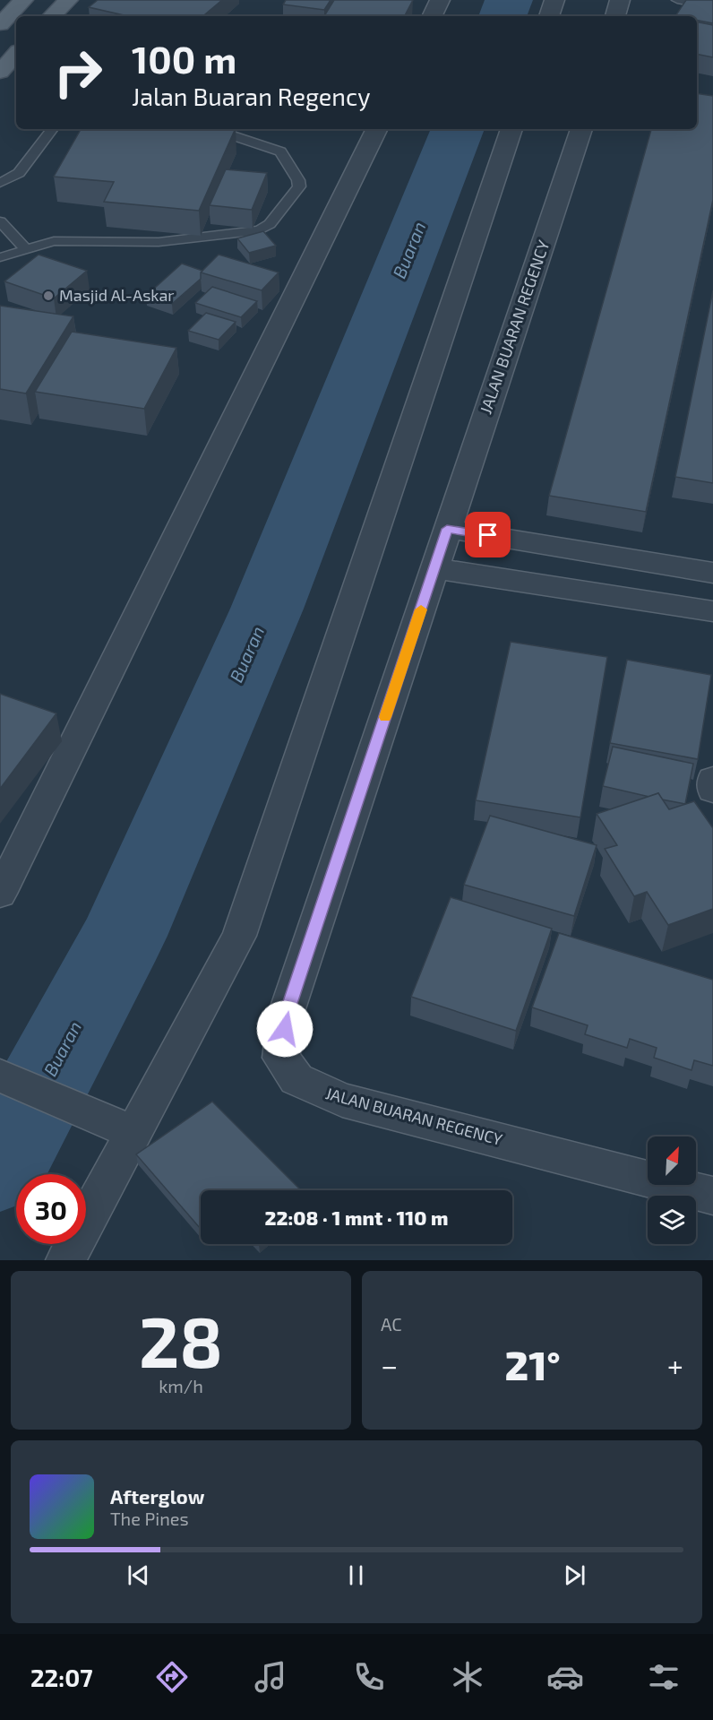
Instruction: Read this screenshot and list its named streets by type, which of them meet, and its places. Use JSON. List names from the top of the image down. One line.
{"streets":{"street":["JALAN BUARAN REGENCY"]},"water":["Buaran"],"places":["Masjid Al-Askar"],"north":"top right","page":{"turn":["100 m","Jalan Buaran Regency"],"limit":"30","trip":"22:08 · 1 mnt · 110 m","tile":[["28","km/h"],"AC"],"heat":["−","21°","+"],"song":["Afterglow","The Pines"],"tabs":"22:07"}}
